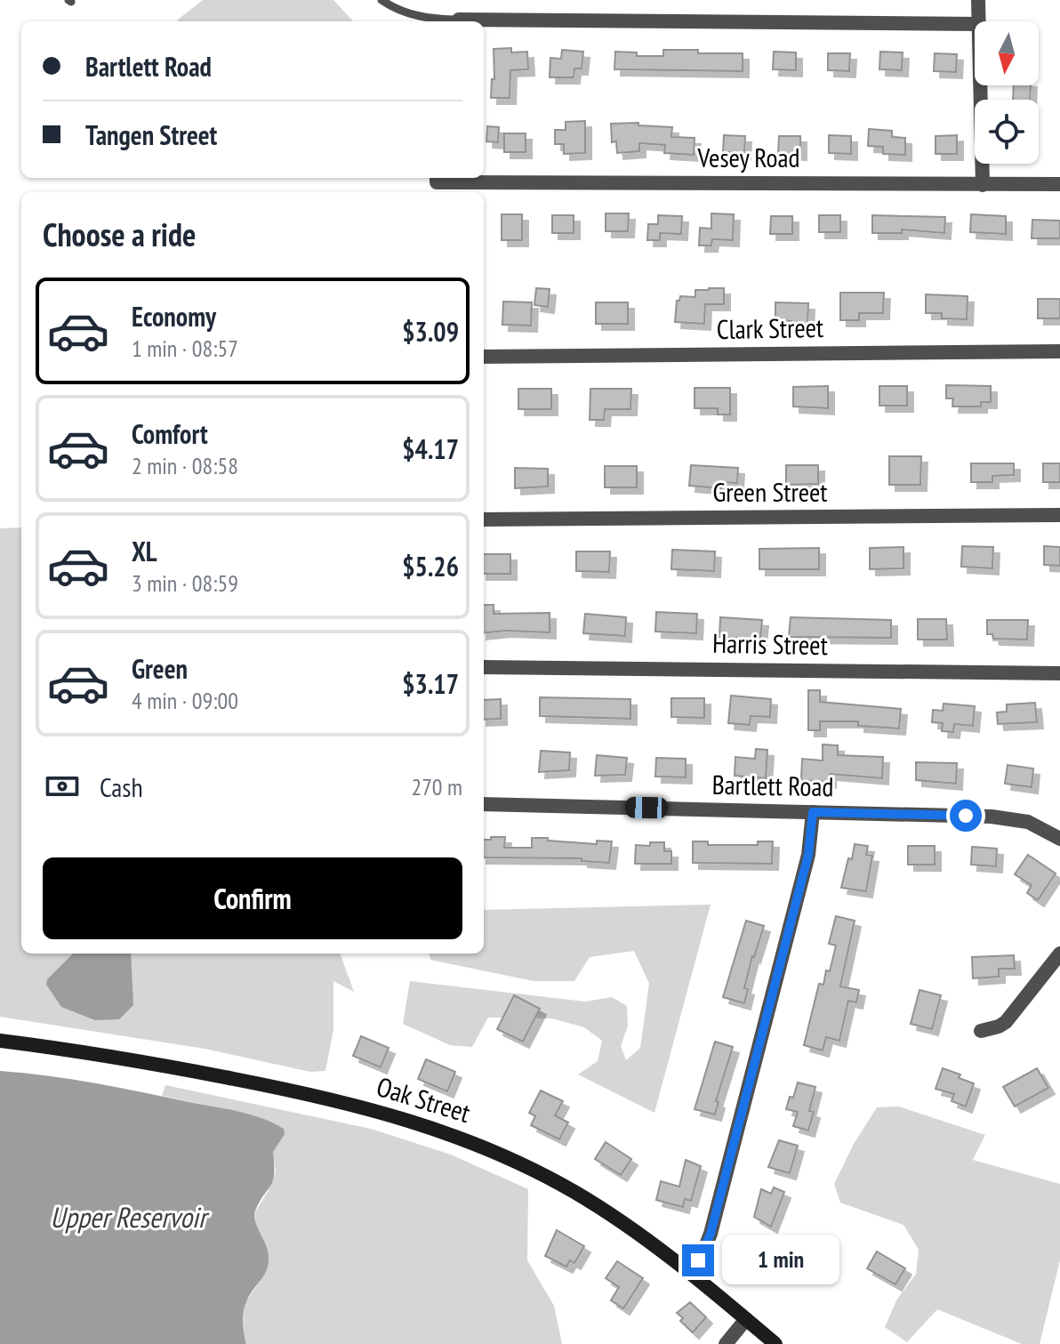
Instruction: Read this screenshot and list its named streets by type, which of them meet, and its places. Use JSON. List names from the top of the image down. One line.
{"streets":{"street":["Vesey Road","Clark Street","Green Street","Harris Street","Bartlett Road","Oak Street"]},"water":["Upper Reservoir"],"north":"bottom","page":{"banner":["Bartlett Road","Tangen Street"],"heading":"Choose a ride","list":[{"name":"Economy","note":"1 min · 08:57","value":"$3.09"},{"name":"Comfort","note":"2 min · 08:58","value":"$4.17"},{"name":"XL","note":"3 min · 08:59","value":"$5.26"},{"name":"Green","note":"4 min · 09:00","value":"$3.17"}],"pay":["Cash","270 m"],"buttons":"Confirm","bubble":"1 min"}}
